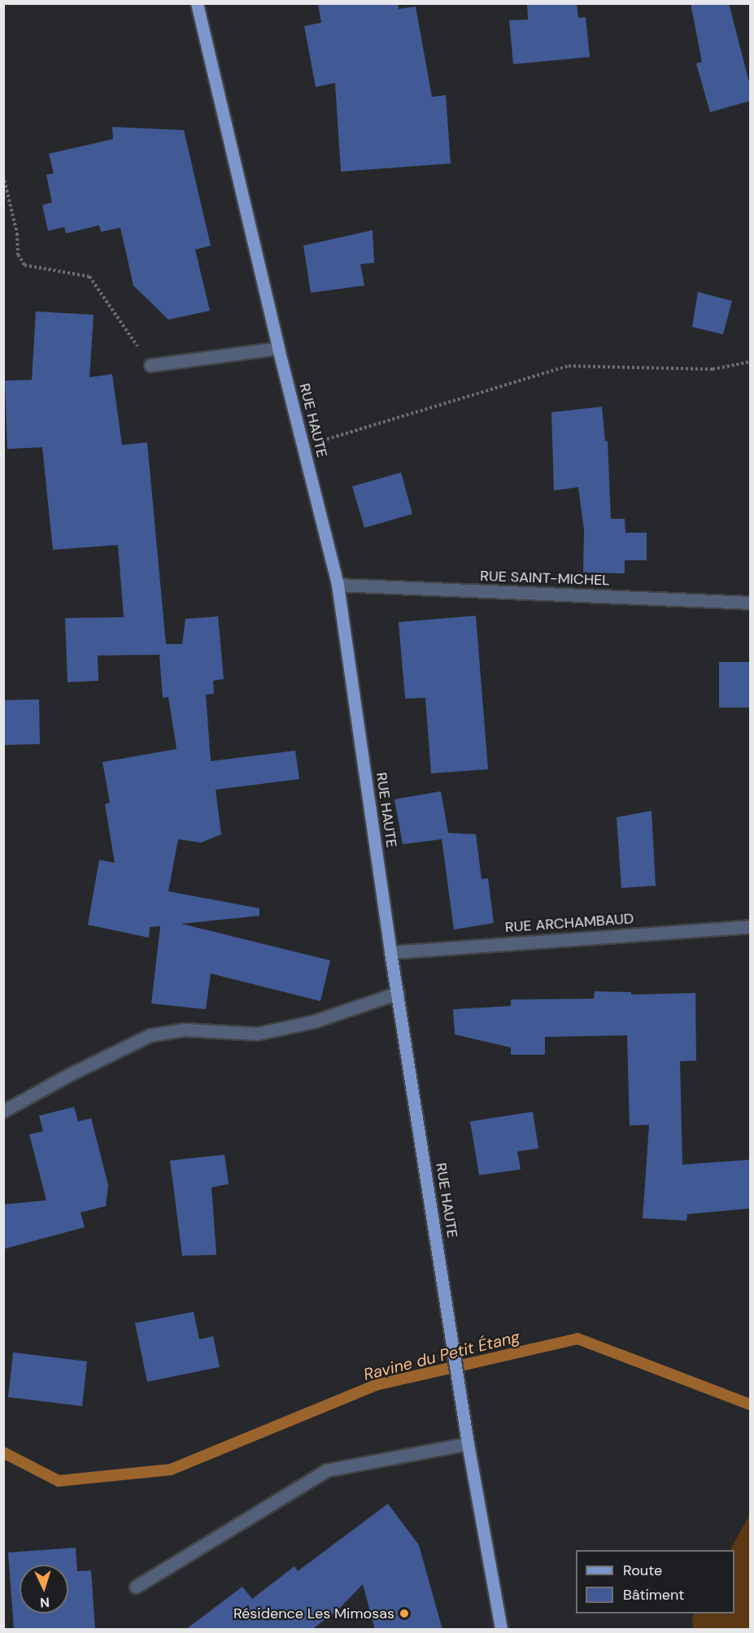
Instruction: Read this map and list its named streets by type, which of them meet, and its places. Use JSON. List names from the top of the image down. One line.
{"streets":{"main road":["RUE HAUTE"],"street":["RUE SAINT-MICHEL","RUE ARCHAMBAUD"]},"crossings":[["RUE HAUTE","RUE SAINT-MICHEL"],["RUE HAUTE","RUE ARCHAMBAUD"]],"water":["Ravine du Petit Étang"],"places":["Résidence Les Mimosas"],"legend":["Route","Bâtiment"],"north":"bottom"}
